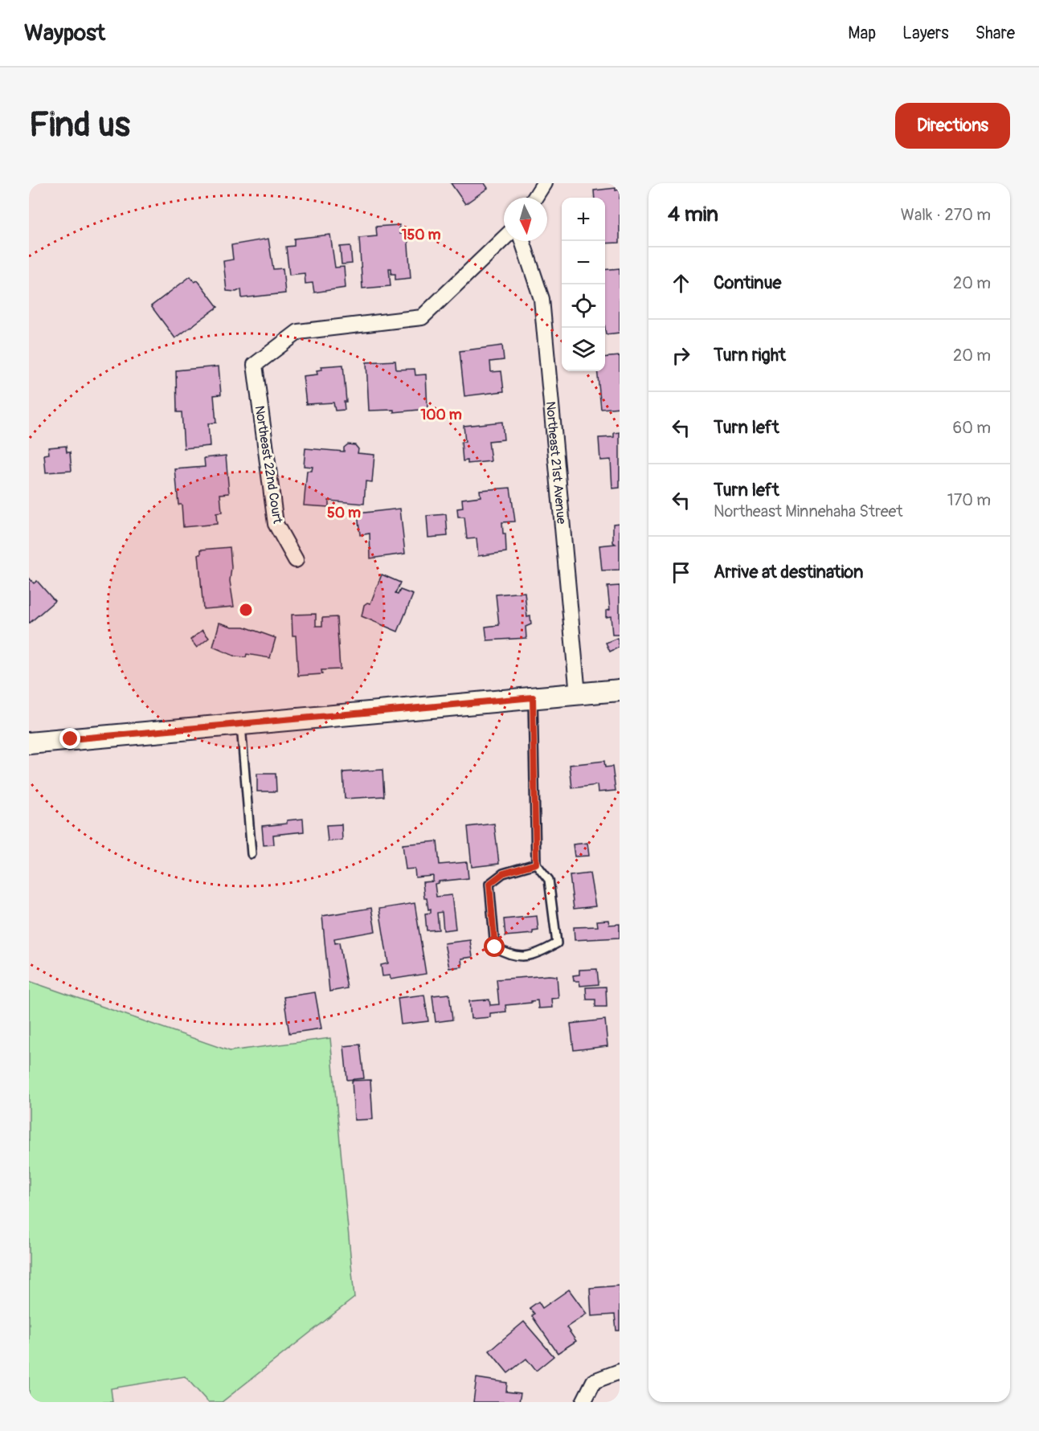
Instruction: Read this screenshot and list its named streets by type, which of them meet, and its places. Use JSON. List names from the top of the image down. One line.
{"streets":{"street":["Northeast 21st Avenue","Northeast 22nd Court"]},"north":"bottom","page":{"header":"Waypost","nav":["Map","Layers","Share"],"buttons":"Directions","title":"Find us","heading":["4 min","Walk · 270 m"],"map_buttons":["+","−"],"list":[["Continue","20 m"],["Turn right","20 m"],["Turn left","60 m"],["Turn left","Northeast Minnehaha Street","170 m"],"Arrive at destination"]},"rings":["150 m","100 m","50 m"]}
